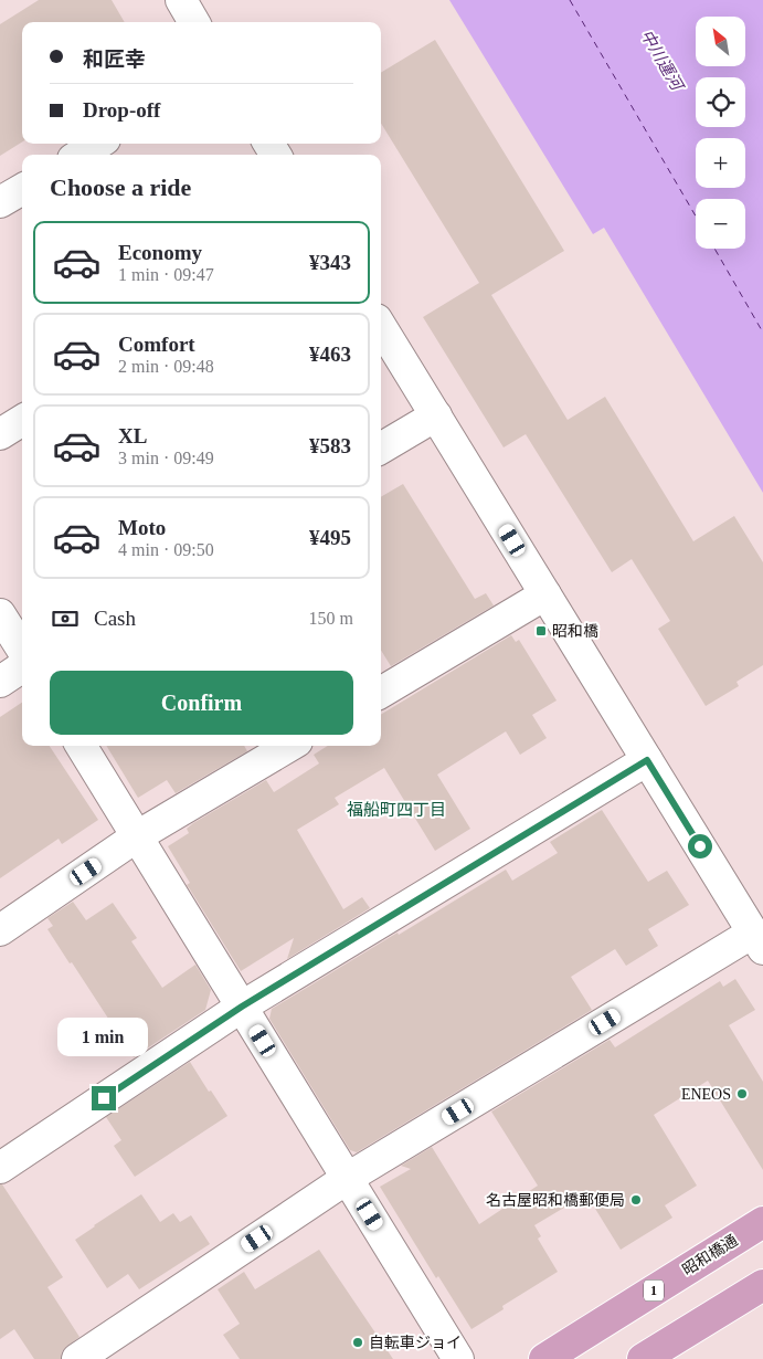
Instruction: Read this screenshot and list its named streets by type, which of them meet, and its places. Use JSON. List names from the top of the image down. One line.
{"streets":{"highway":["昭和橋通","1"]},"districts":["福船町四丁目"],"water":["中川運河"],"places":{"transit":["昭和橋"],"other":["ENEOS","名古屋昭和橋郵便局","自転車ジョイ"]},"north":"top left","page":{"map_buttons":["+","−"],"banner":["和匠幸","Drop-off"],"heading":"Choose a ride","list":[{"name":"Economy","note":"1 min · 09:47","value":"¥343"},{"name":"Comfort","note":"2 min · 09:48","value":"¥463"},{"name":"XL","note":"3 min · 09:49","value":"¥583"},{"name":"Moto","note":"4 min · 09:50","value":"¥495"}],"pay":["Cash","150 m"],"buttons":"Confirm","bubble":"1 min"}}
